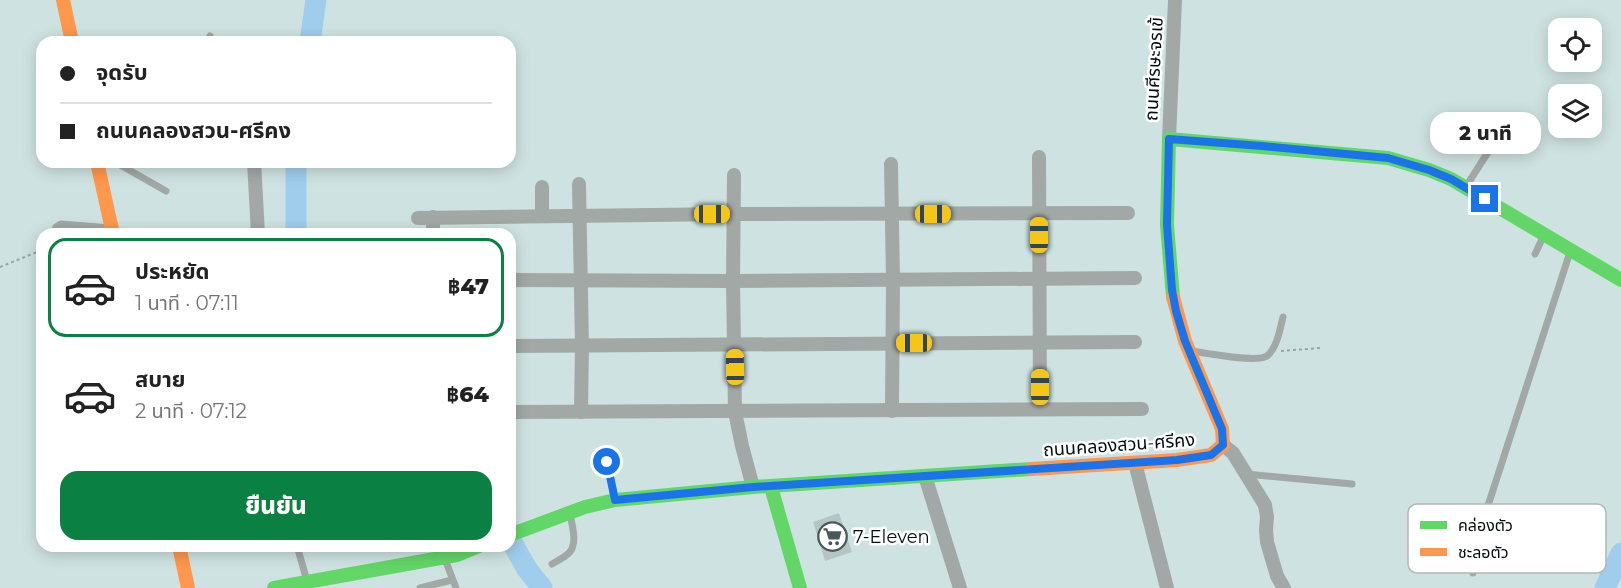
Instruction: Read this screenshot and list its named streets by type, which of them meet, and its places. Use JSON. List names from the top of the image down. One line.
{"streets":{"street":["ถนนศีรษะจรเข้","ถนนคลองสวน-ศรีคง"]},"crossings":[["ถนนศีรษะจรเข้","ถนนคลองสวน-ศรีคง"]],"places":{"supermarket":["7-Eleven"]},"legend":["คล่องตัว","ชะลอตัว"],"page":{"banner":["จุดรับ","ถนนคลองสวน-ศรีคง"],"bubble":"2 นาที","list":[{"name":"ประหยัด","note":"1 นาที · 07:11","value":"฿47"},{"name":"สบาย","note":"2 นาที · 07:12","value":"฿64"}],"buttons":"ยืนยัน"}}
